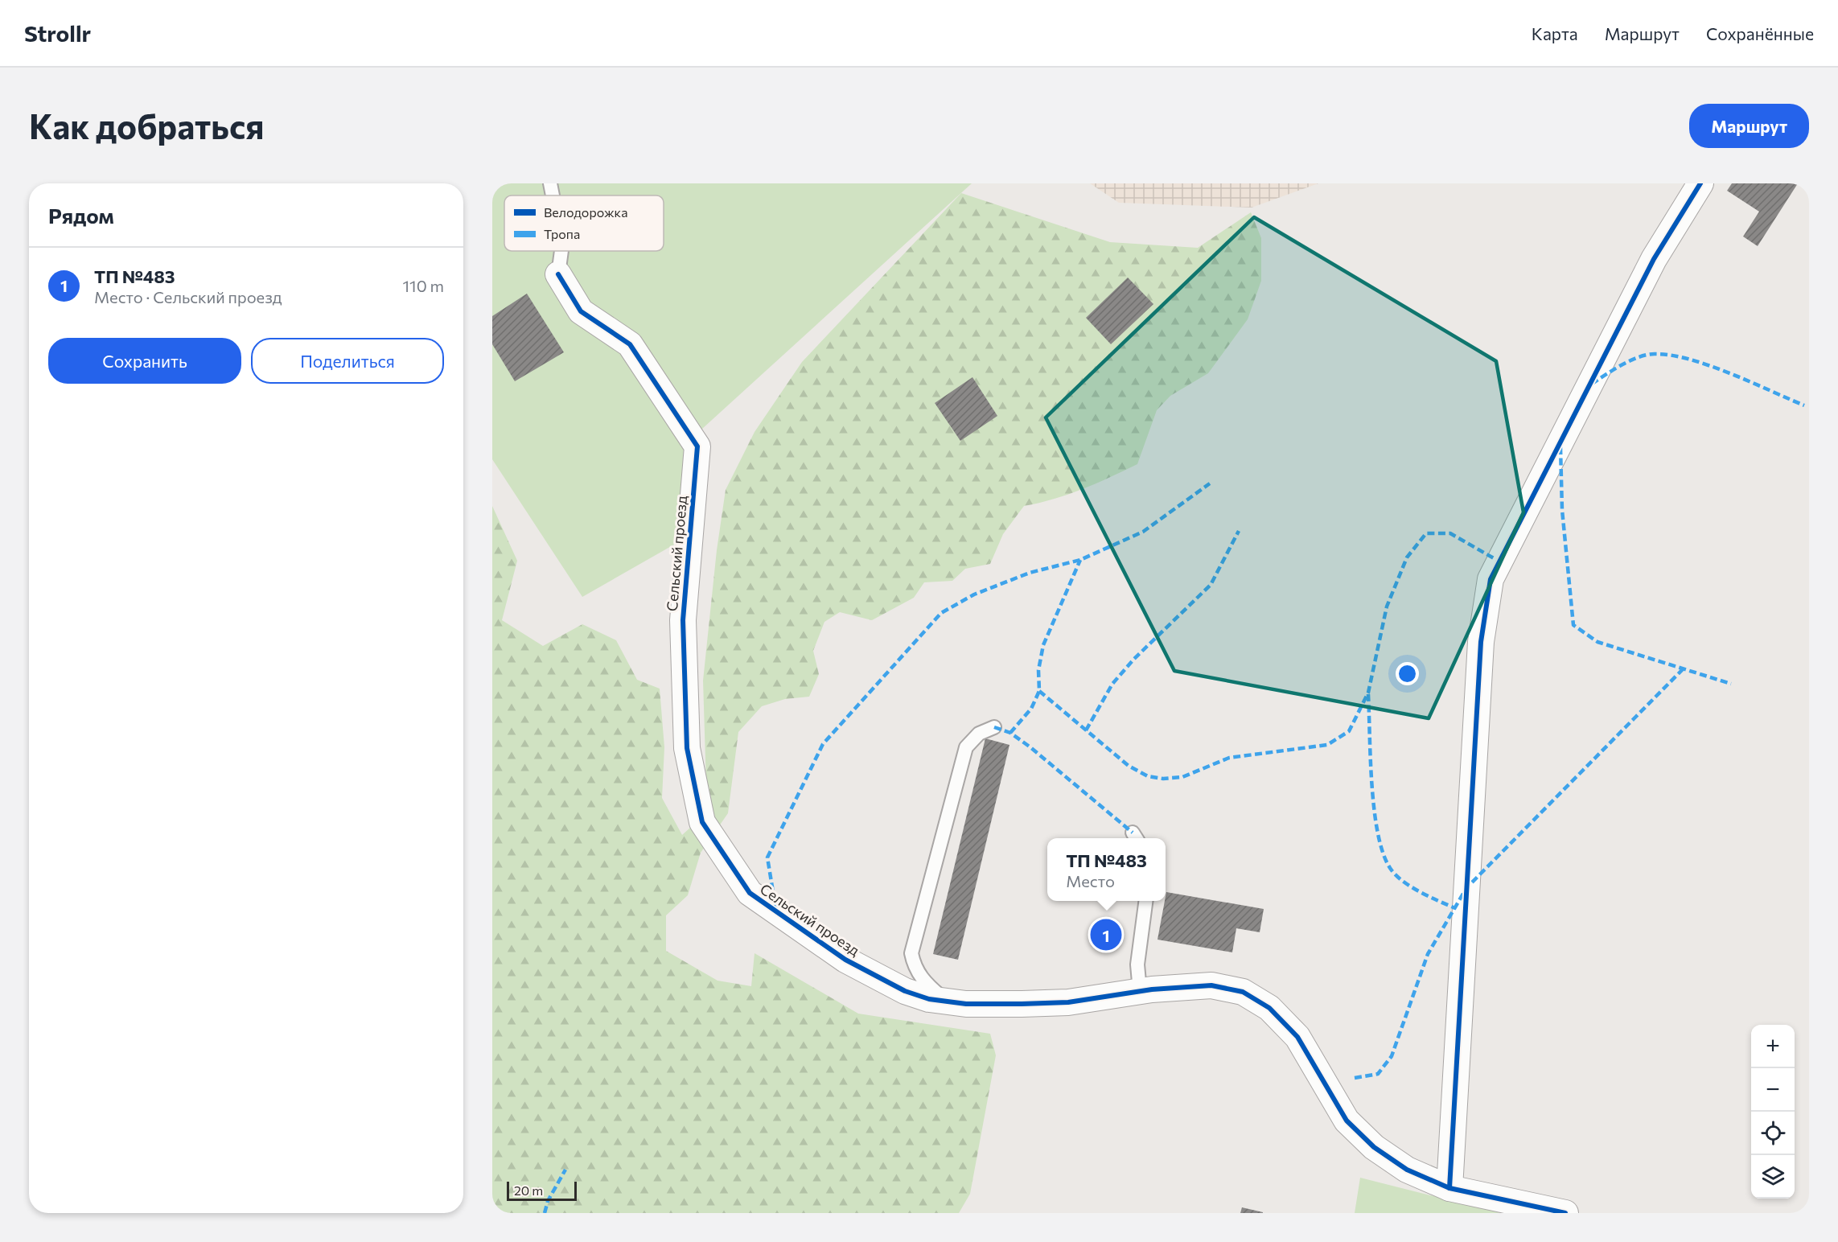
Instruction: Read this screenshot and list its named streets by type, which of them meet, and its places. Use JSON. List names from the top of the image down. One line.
{"streets":{"street":["Сельский проезд"]},"legend":["Велодорожка","Тропа"],"scale_bar":"20 m","page":{"header":"Strollr","nav":["Карта","Маршрут","Сохранённые"],"buttons":["Маршрут",["Сохранить","Поделиться"]],"title":"Как добраться","heading":"Рядом","list":[{"mark":"1","name":"ТП №483","note":"Место · Сельский проезд","value":"110 m"}],"popup":["ТП №483","Место"],"pins":"1","map_buttons":["+","−"],"scale":"20 m"}}
